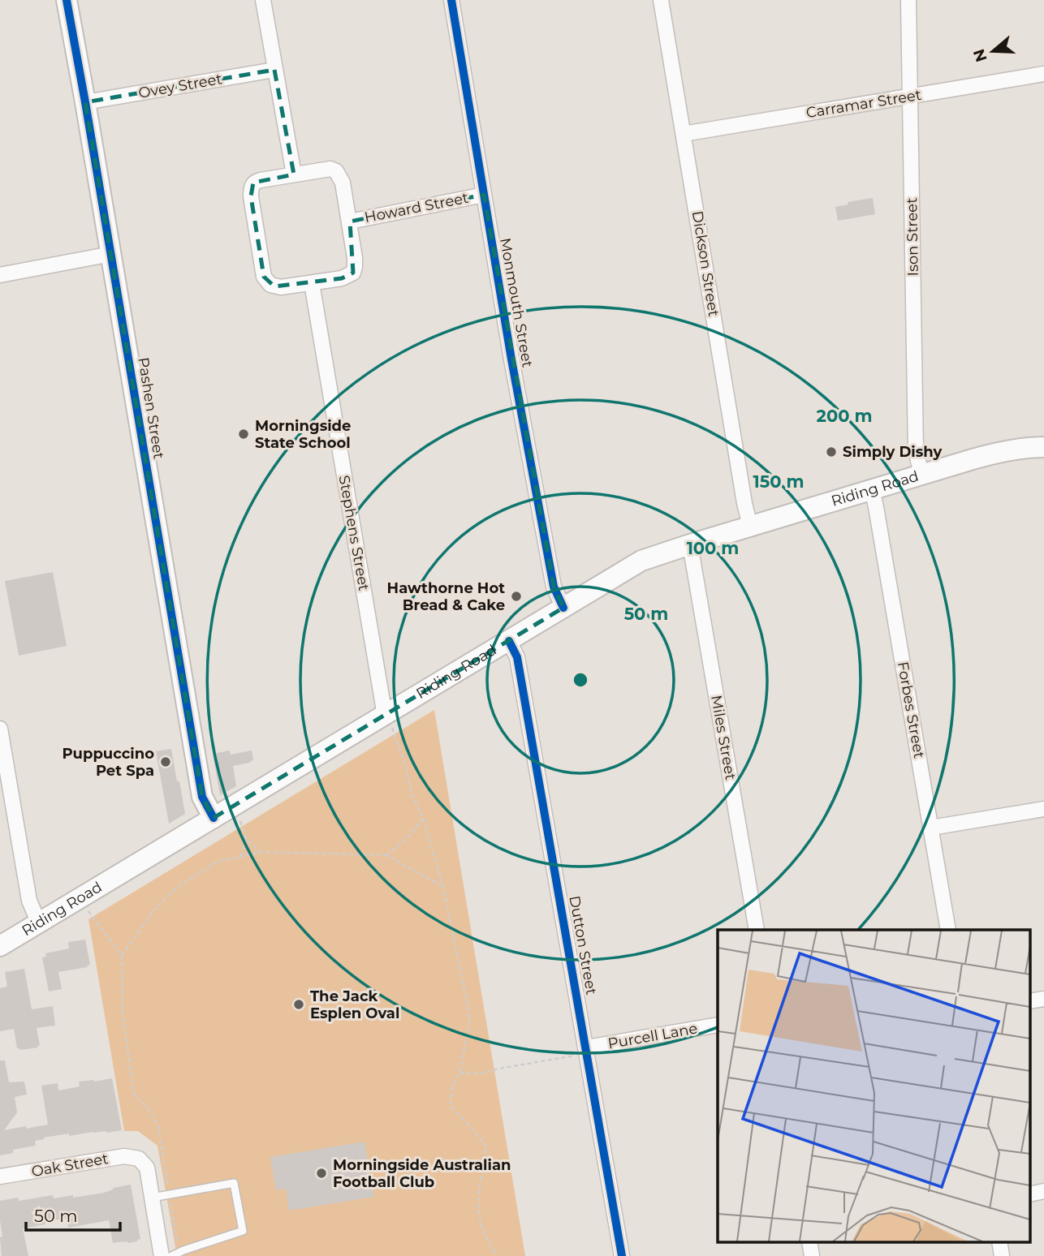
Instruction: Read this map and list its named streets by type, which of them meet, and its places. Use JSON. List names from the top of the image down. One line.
{"streets":{"main road":["Pashen Street","Riding Road"],"street":["Ovey Street","Carramar Street","Howard Street","Ison Street","Dickson Street","Monmouth Street","Stephens Street","Forbes Street","Miles Street","Dutton Street","Purcell Lane","Oak Street"]},"crossings":[["Ovey Street","Pashen Street"],["Carramar Street","Ison Street"],["Carramar Street","Dickson Street"],["Howard Street","Monmouth Street"],["Howard Street","Stephens Street"],["Ison Street","Riding Road"],["Dickson Street","Riding Road"],["Monmouth Street","Riding Road"],["Pashen Street","Riding Road"],["Riding Road","Stephens Street"],["Riding Road","Forbes Street"],["Riding Road","Miles Street"],["Riding Road","Dutton Street"],["Dutton Street","Purcell Lane"]],"places":["Morningside State School","Simply Dishy","Hawthorne Hot Bread & Cake","Puppuccino Pet Spa","The Jack Esplen Oval","Morningside Australian Football Club"],"scale_bar":"50 m","north":"left","rings":["200 m","150 m","100 m","50 m"]}
